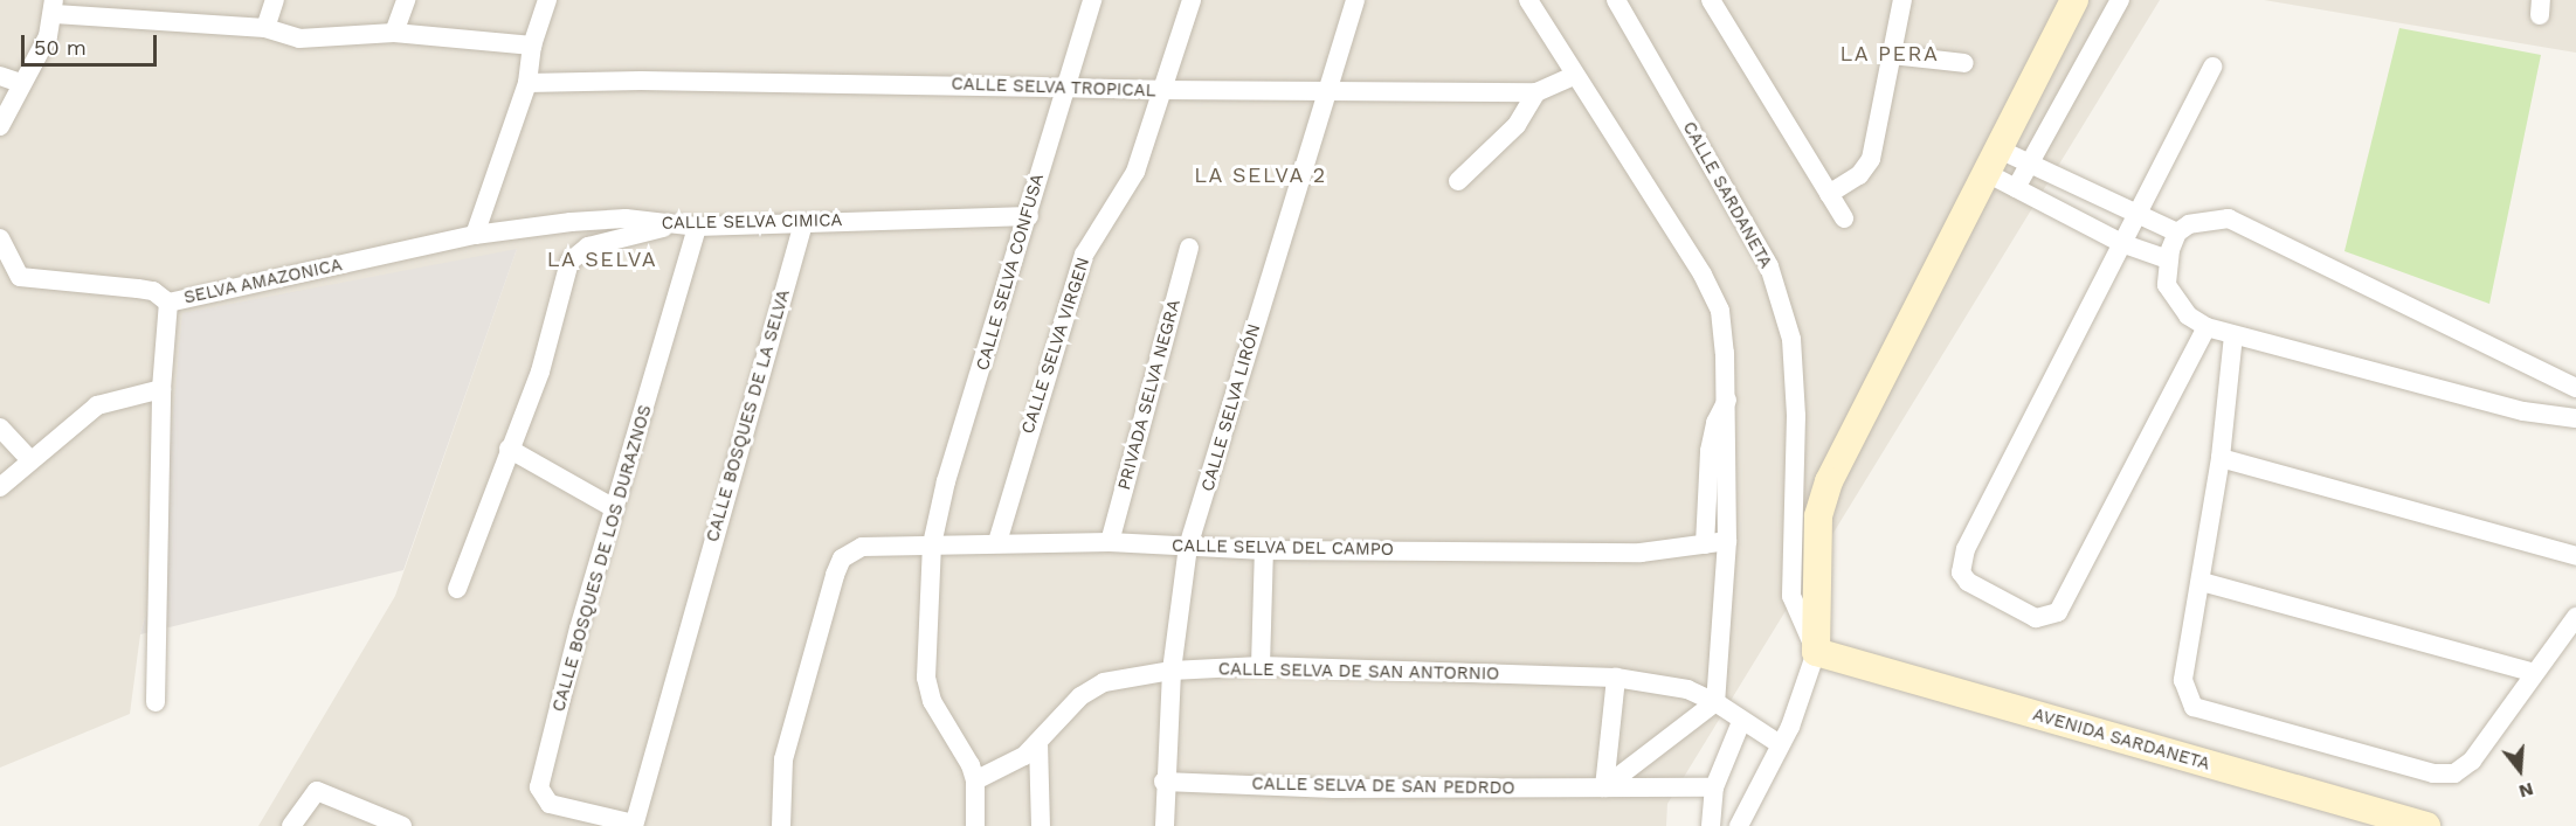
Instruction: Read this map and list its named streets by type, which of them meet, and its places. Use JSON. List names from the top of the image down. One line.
{"streets":{"street":["CALLE SELVA TROPICAL","CALLE SARDANETA","CALLE SELVA CIMICA","CALLE SELVA CONFUSA","SELVA AMAZONICA","CALLE SELVA VIRGEN","PRIVADA SELVA NEGRA","CALLE SELVA LIRÓN","CALLE BOSQUES DE LA SELVA","CALLE SELVA DEL CAMPO","CALLE BOSQUES DE LOS DURAZNOS","CALLE SELVA DE SAN ANTORNIO","AVENIDA SARDANETA","CALLE SELVA DE SAN PEDRDO"]},"crossings":[["CALLE SELVA TROPICAL","CALLE SELVA CONFUSA"],["CALLE SELVA TROPICAL","CALLE SELVA VIRGEN"],["CALLE SELVA TROPICAL","CALLE SELVA LIRÓN"],["CALLE SARDANETA","AVENIDA SARDANETA"],["CALLE SELVA CIMICA","CALLE SELVA CONFUSA"],["CALLE SELVA CIMICA","SELVA AMAZONICA"],["CALLE SELVA CIMICA","CALLE BOSQUES DE LA SELVA"],["CALLE SELVA CIMICA","CALLE BOSQUES DE LOS DURAZNOS"],["CALLE SELVA CONFUSA","CALLE SELVA DEL CAMPO"],["CALLE SELVA CONFUSA","CALLE SELVA DE SAN ANTORNIO"],["CALLE SELVA VIRGEN","CALLE SELVA DEL CAMPO"],["PRIVADA SELVA NEGRA","CALLE SELVA DEL CAMPO"],["CALLE SELVA LIRÓN","CALLE SELVA DEL CAMPO"],["CALLE SELVA LIRÓN","CALLE SELVA DE SAN ANTORNIO"],["CALLE SELVA LIRÓN","CALLE SELVA DE SAN PEDRDO"],["CALLE BOSQUES DE LA SELVA","CALLE BOSQUES DE LOS DURAZNOS"]],"districts":["LA PERA","LA SELVA 2","LA SELVA"],"scale_bar":"50 m","north":"bottom"}
